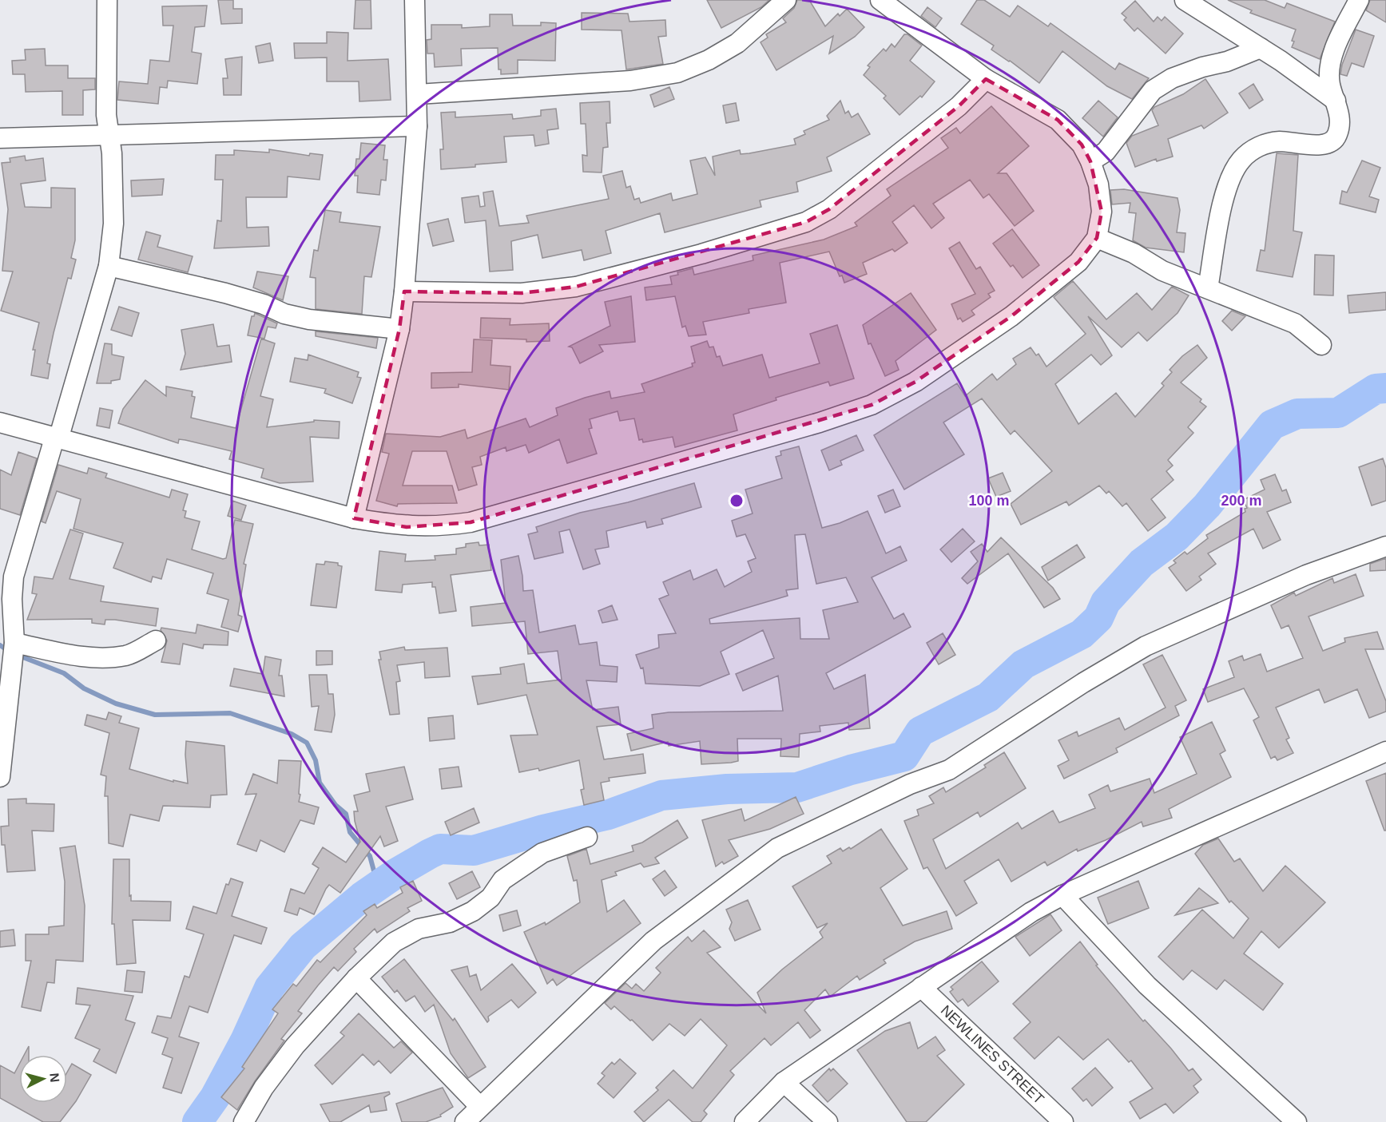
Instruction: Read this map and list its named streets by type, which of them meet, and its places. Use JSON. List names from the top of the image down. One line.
{"streets":{"street":["NEWLINES STREET"]},"north":"right","rings":["100 m","200 m"]}
